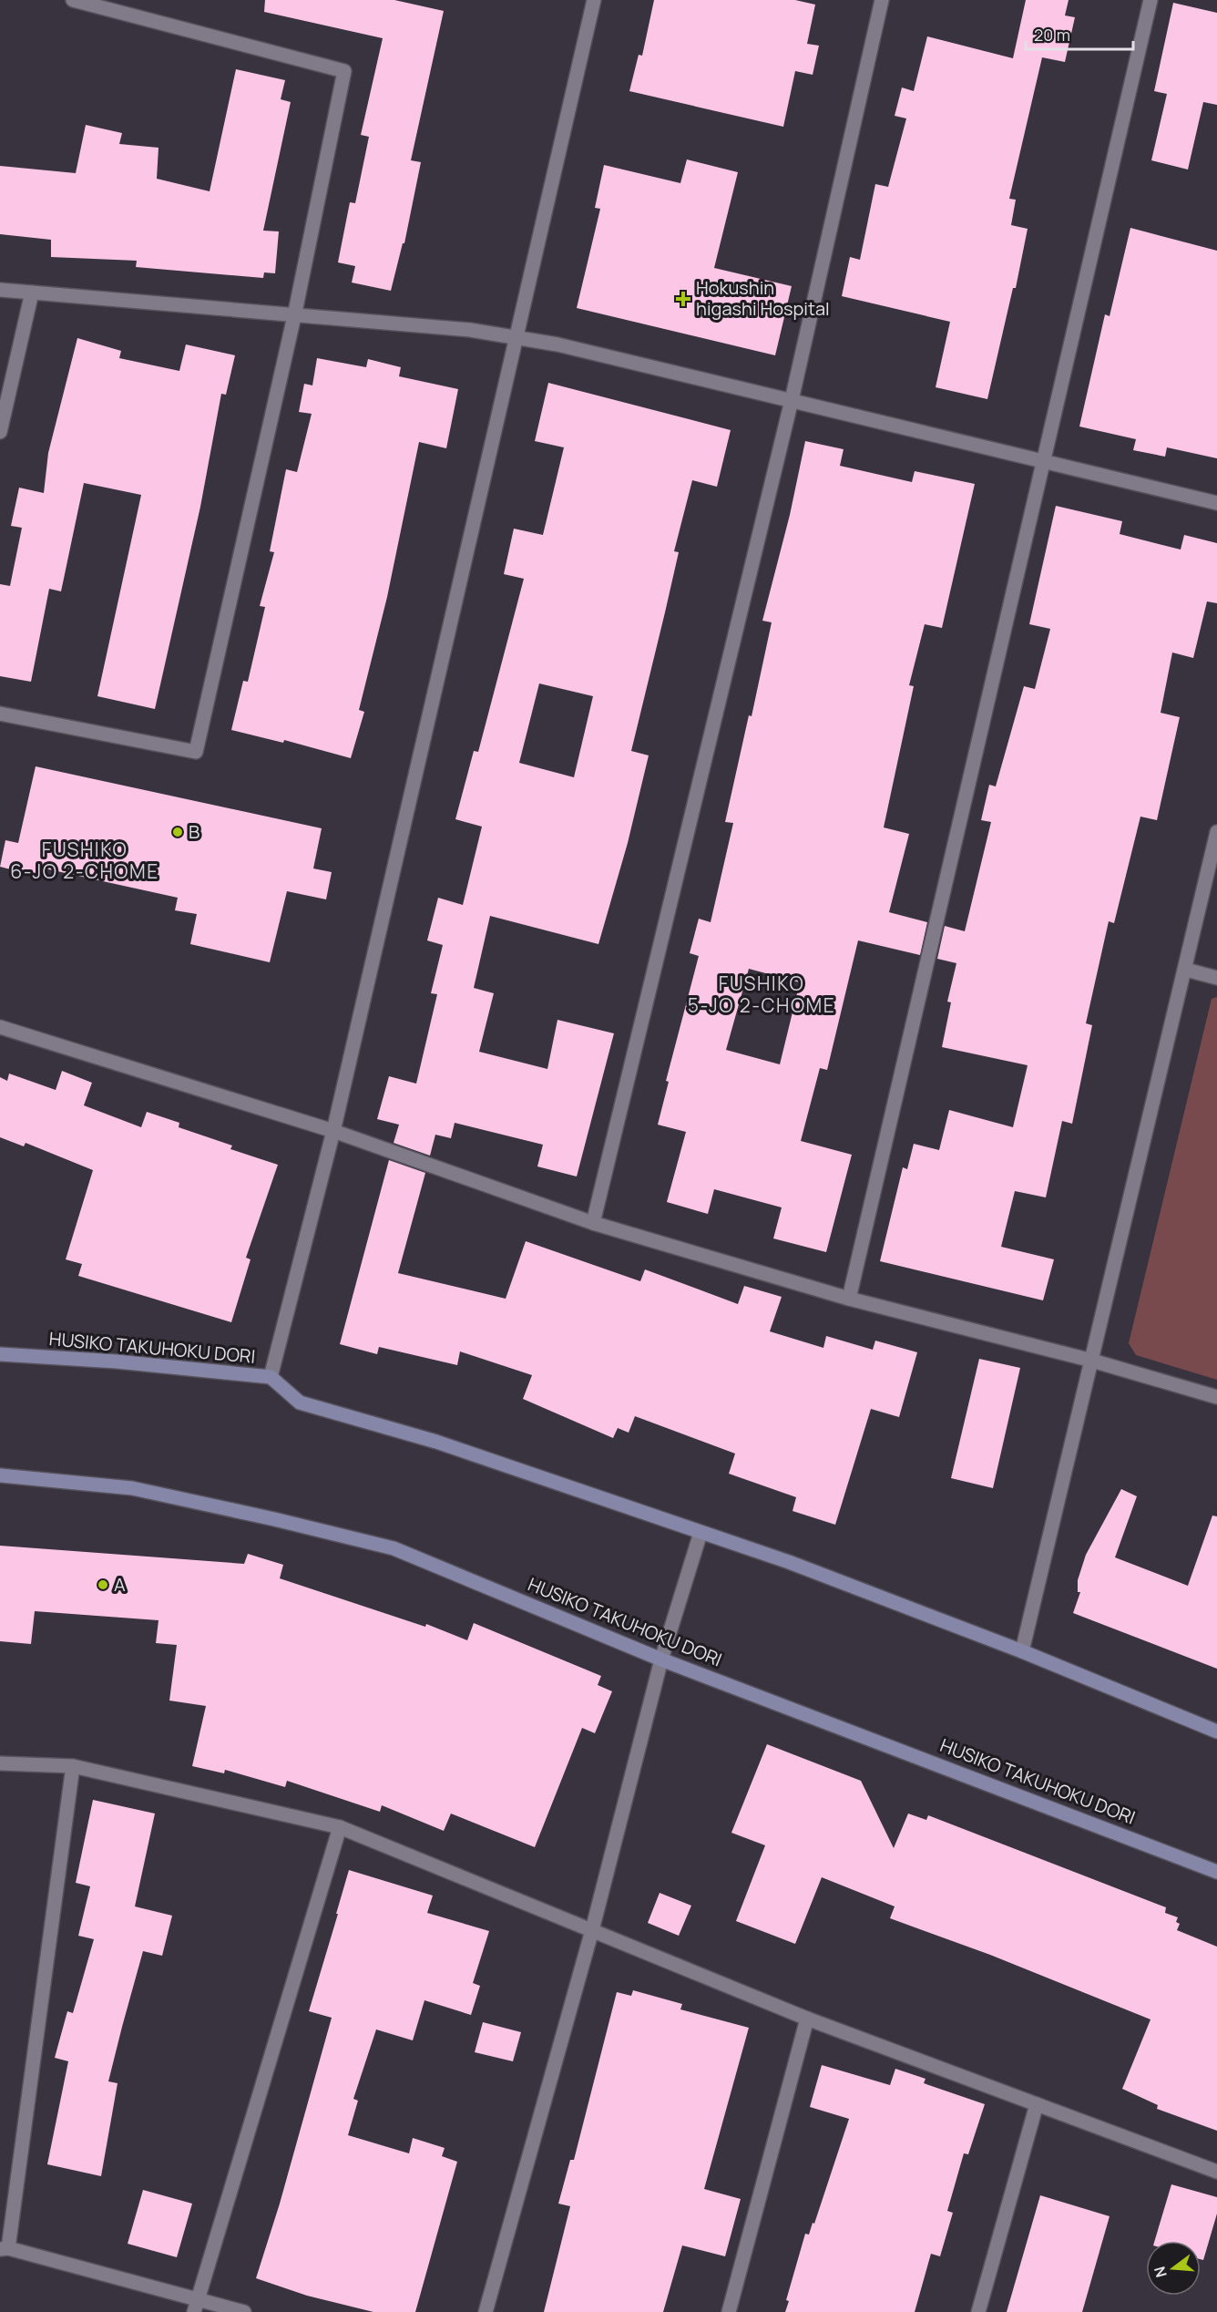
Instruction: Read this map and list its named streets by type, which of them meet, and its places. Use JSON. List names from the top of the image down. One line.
{"streets":{"street":["HUSIKO TAKUHOKU DORI"]},"districts":["FUSHIKO 6-JO 2-CHOME","FUSHIKO 5-JO 2-CHOME"],"places":{"health":["Hokushin higashi Hospital"],"other":["B","A"]},"scale_bar":"20 m","north":"left"}
